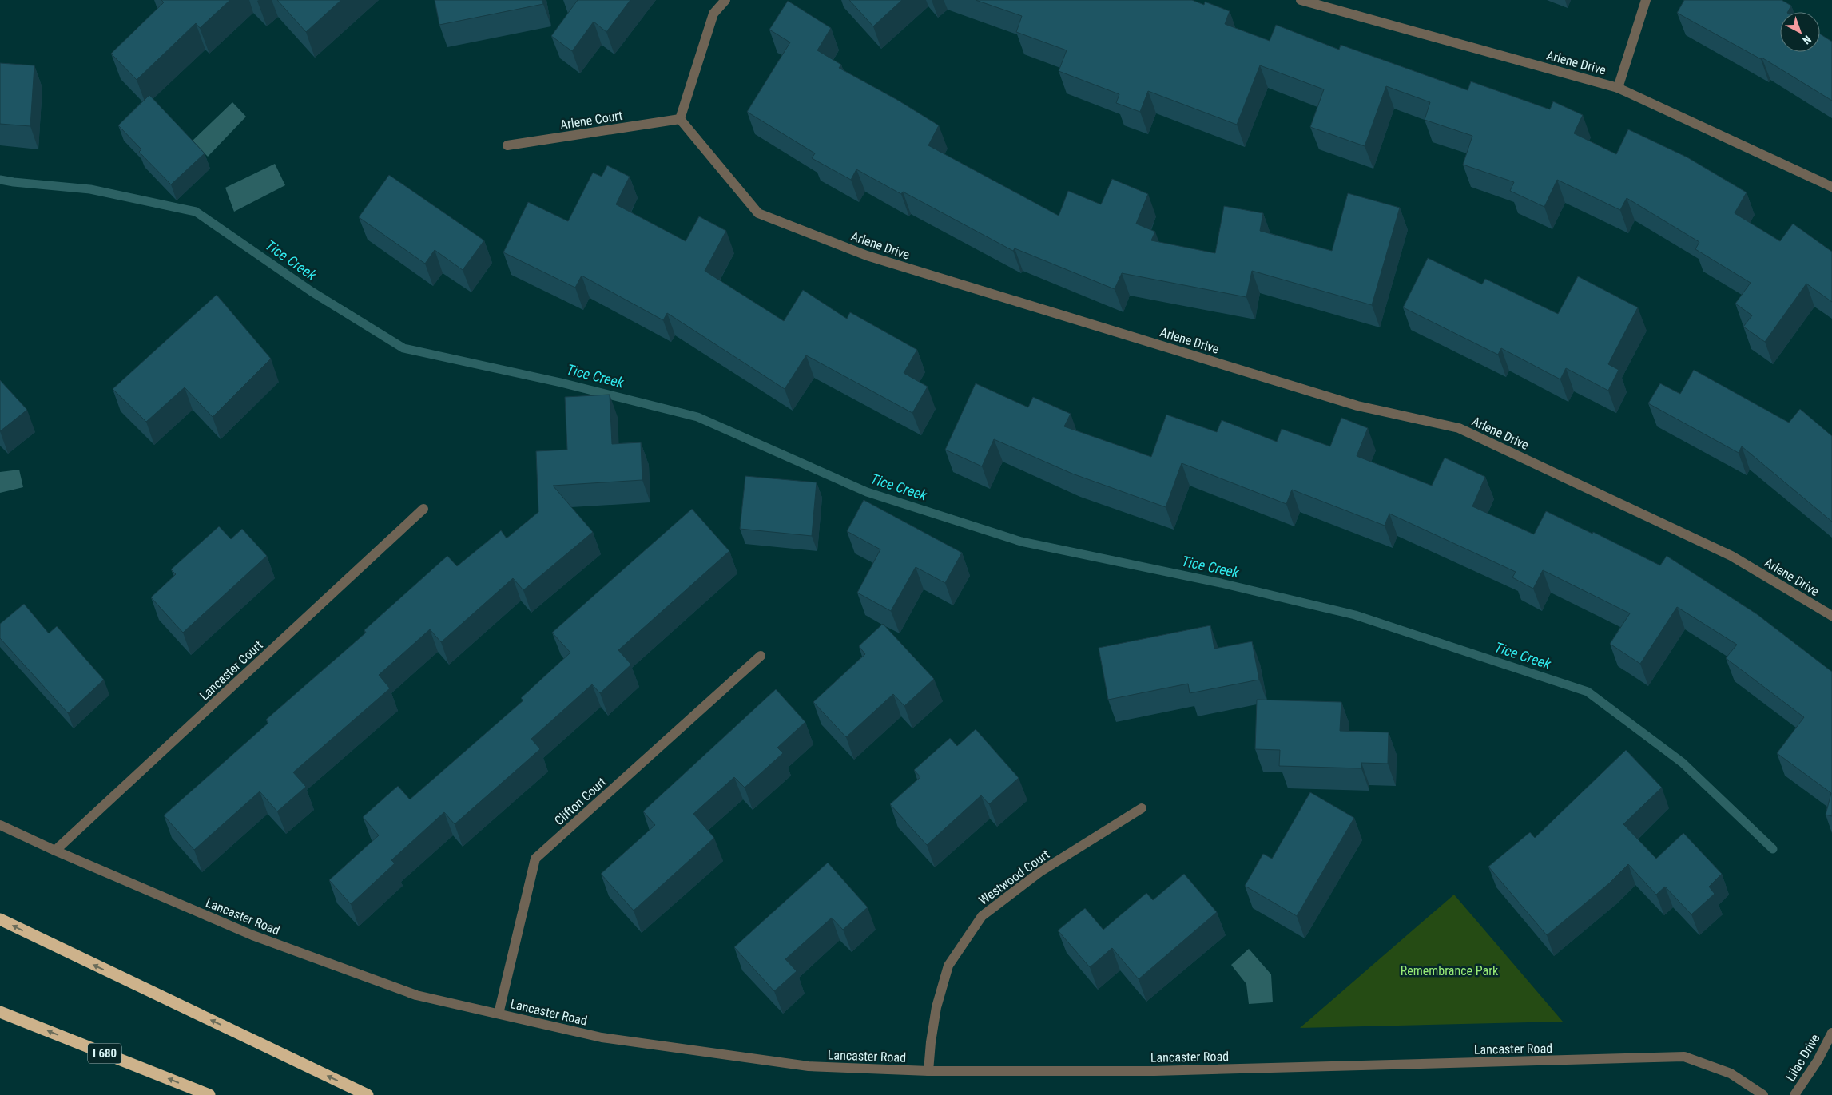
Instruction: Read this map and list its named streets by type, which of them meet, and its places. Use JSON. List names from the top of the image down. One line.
{"streets":{"highway":["I 680"],"street":["Arlene Drive","Arlene Court","Lancaster Court","Clifton Court","Westwood Court","Lancaster Road","Lilac Drive"]},"crossings":[["Arlene Drive","Arlene Court"],["Lancaster Court","Lancaster Road"],["Clifton Court","Lancaster Road"],["Westwood Court","Lancaster Road"]],"water":["Tice Creek"],"parks":["Remembrance Park"],"north":"bottom right"}
